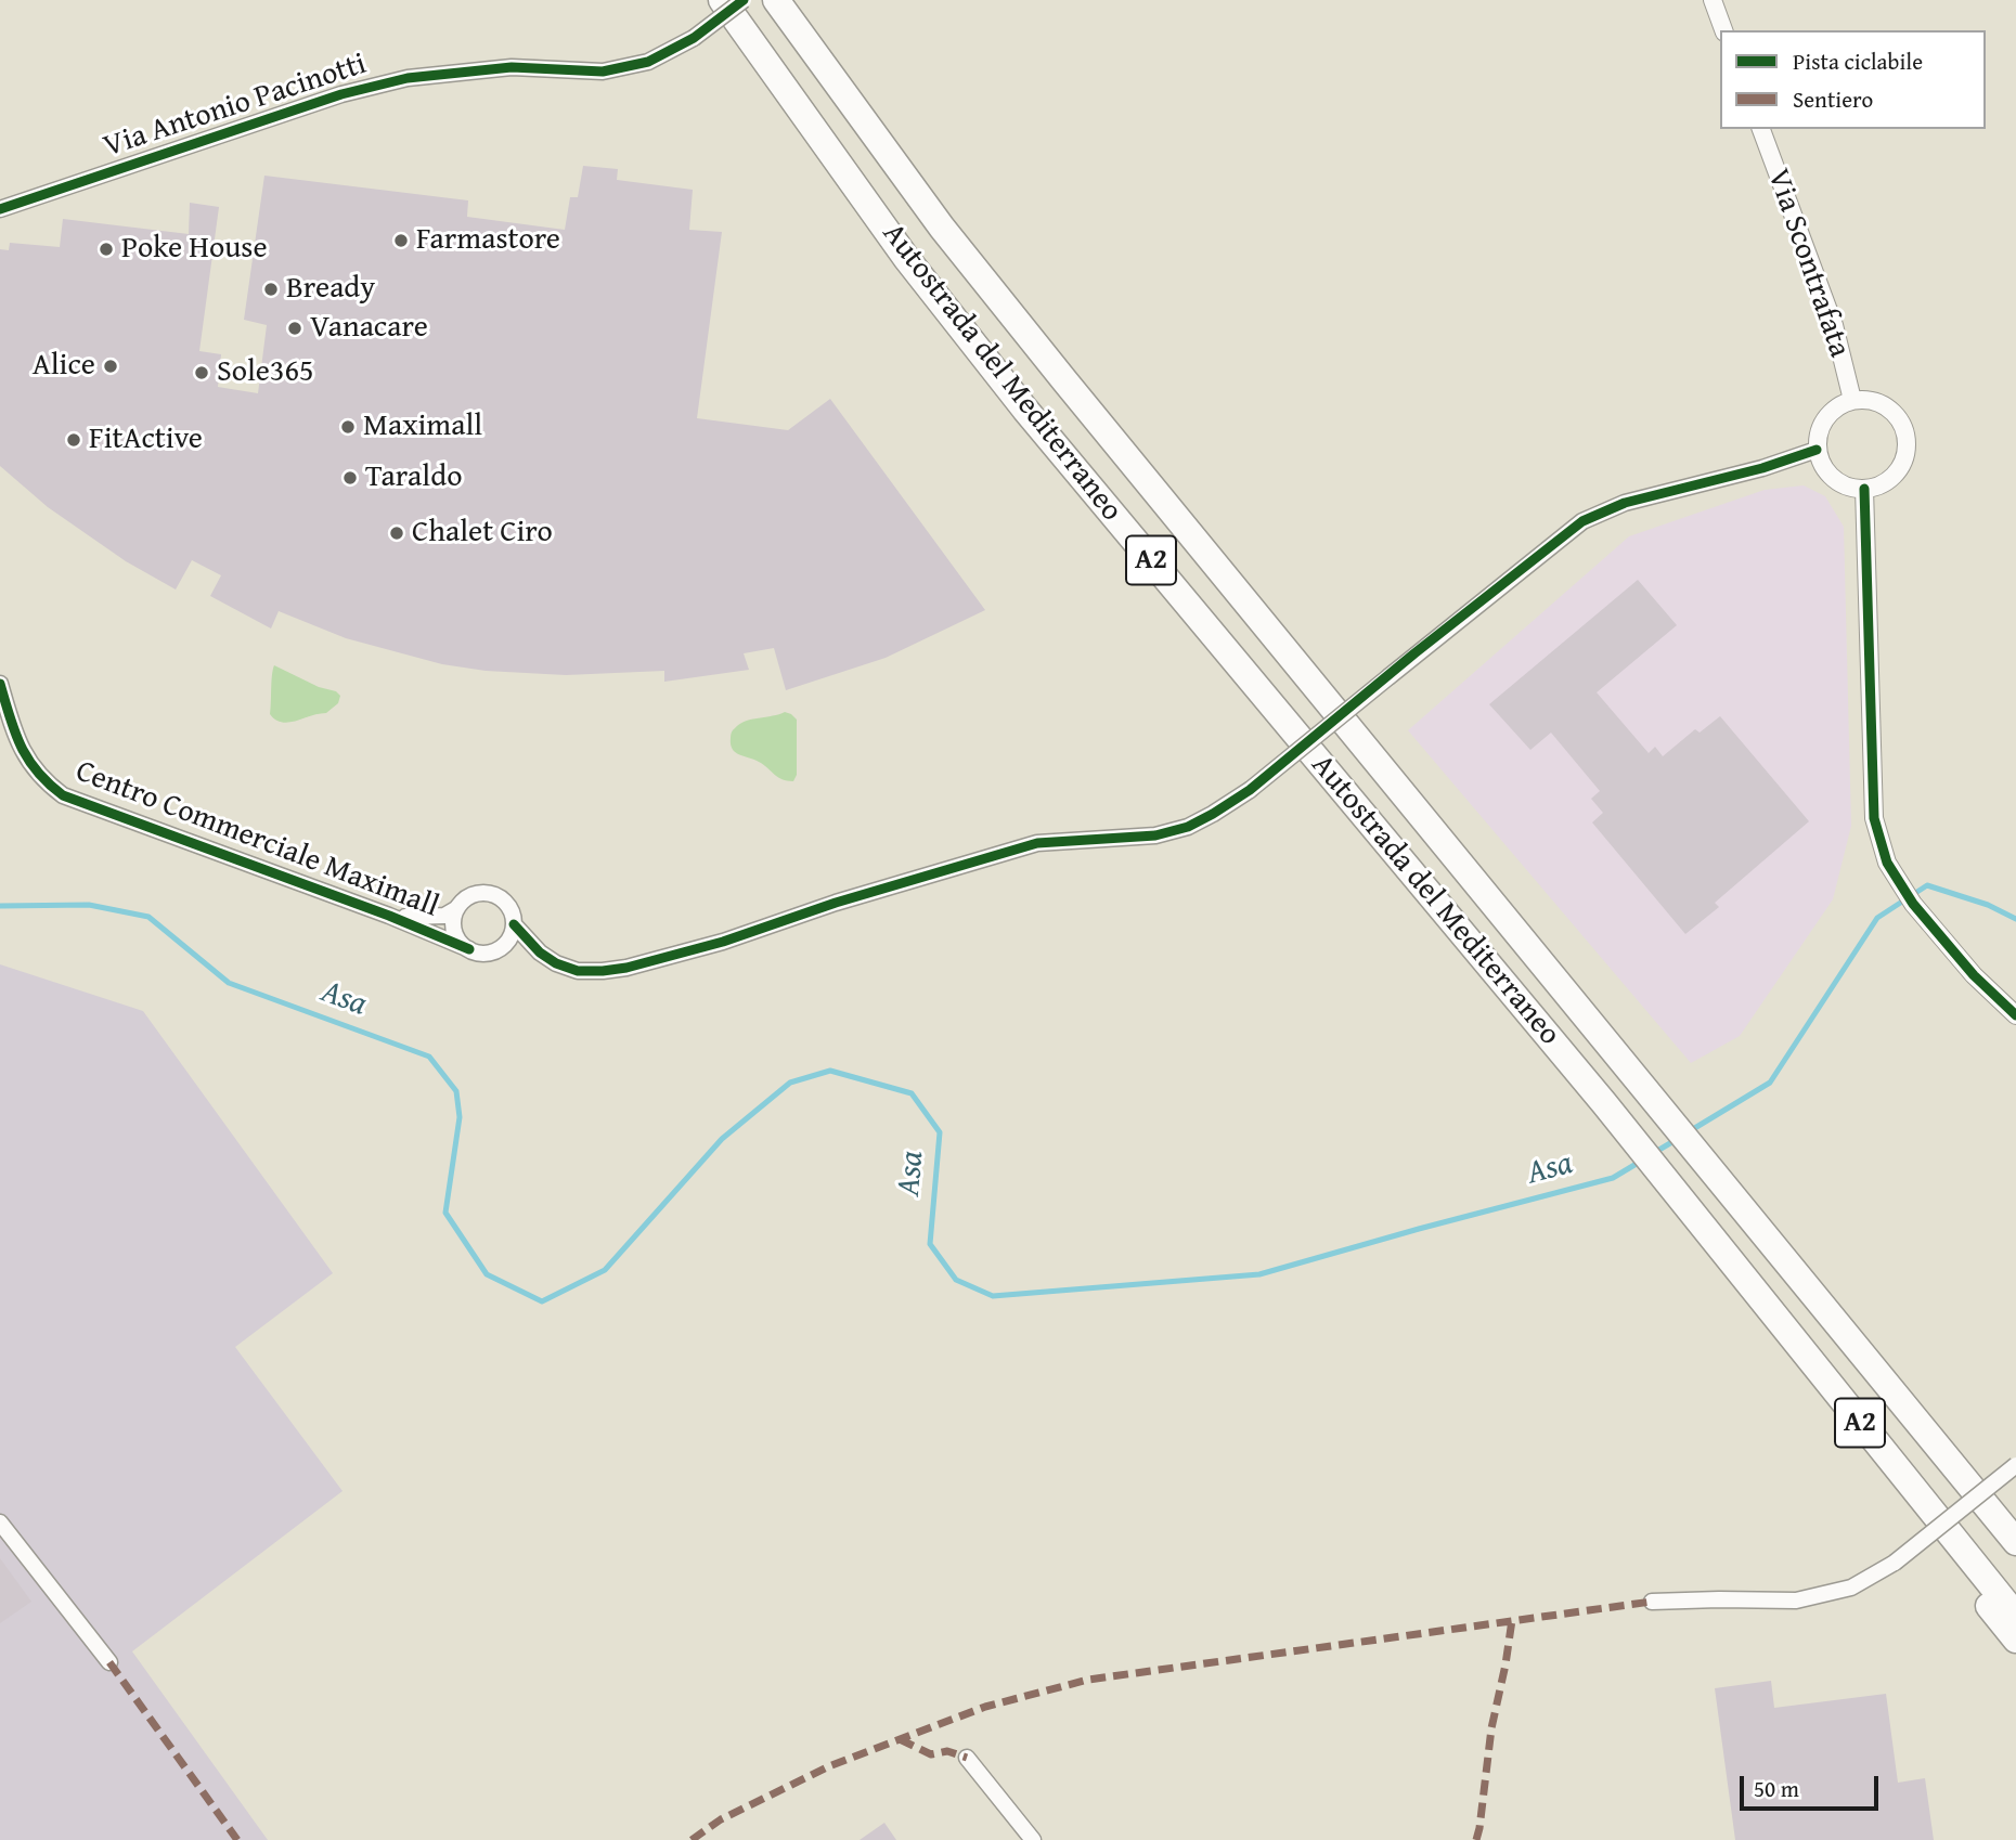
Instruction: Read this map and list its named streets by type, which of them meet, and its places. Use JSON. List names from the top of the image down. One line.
{"streets":{"highway":["Autostrada del Mediterraneo","A2"],"street":["Via Antonio Pacinotti","Via Scontrafata","Centro Commerciale Maximall"]},"water":["Asa"],"places":["Farmastore","Poke House","Bready","Vanacare","Alice","Sole365","Maximall","FitActive","Taraldo","Chalet Ciro"],"legend":["Pista ciclabile","Sentiero"],"scale_bar":"50 m"}
